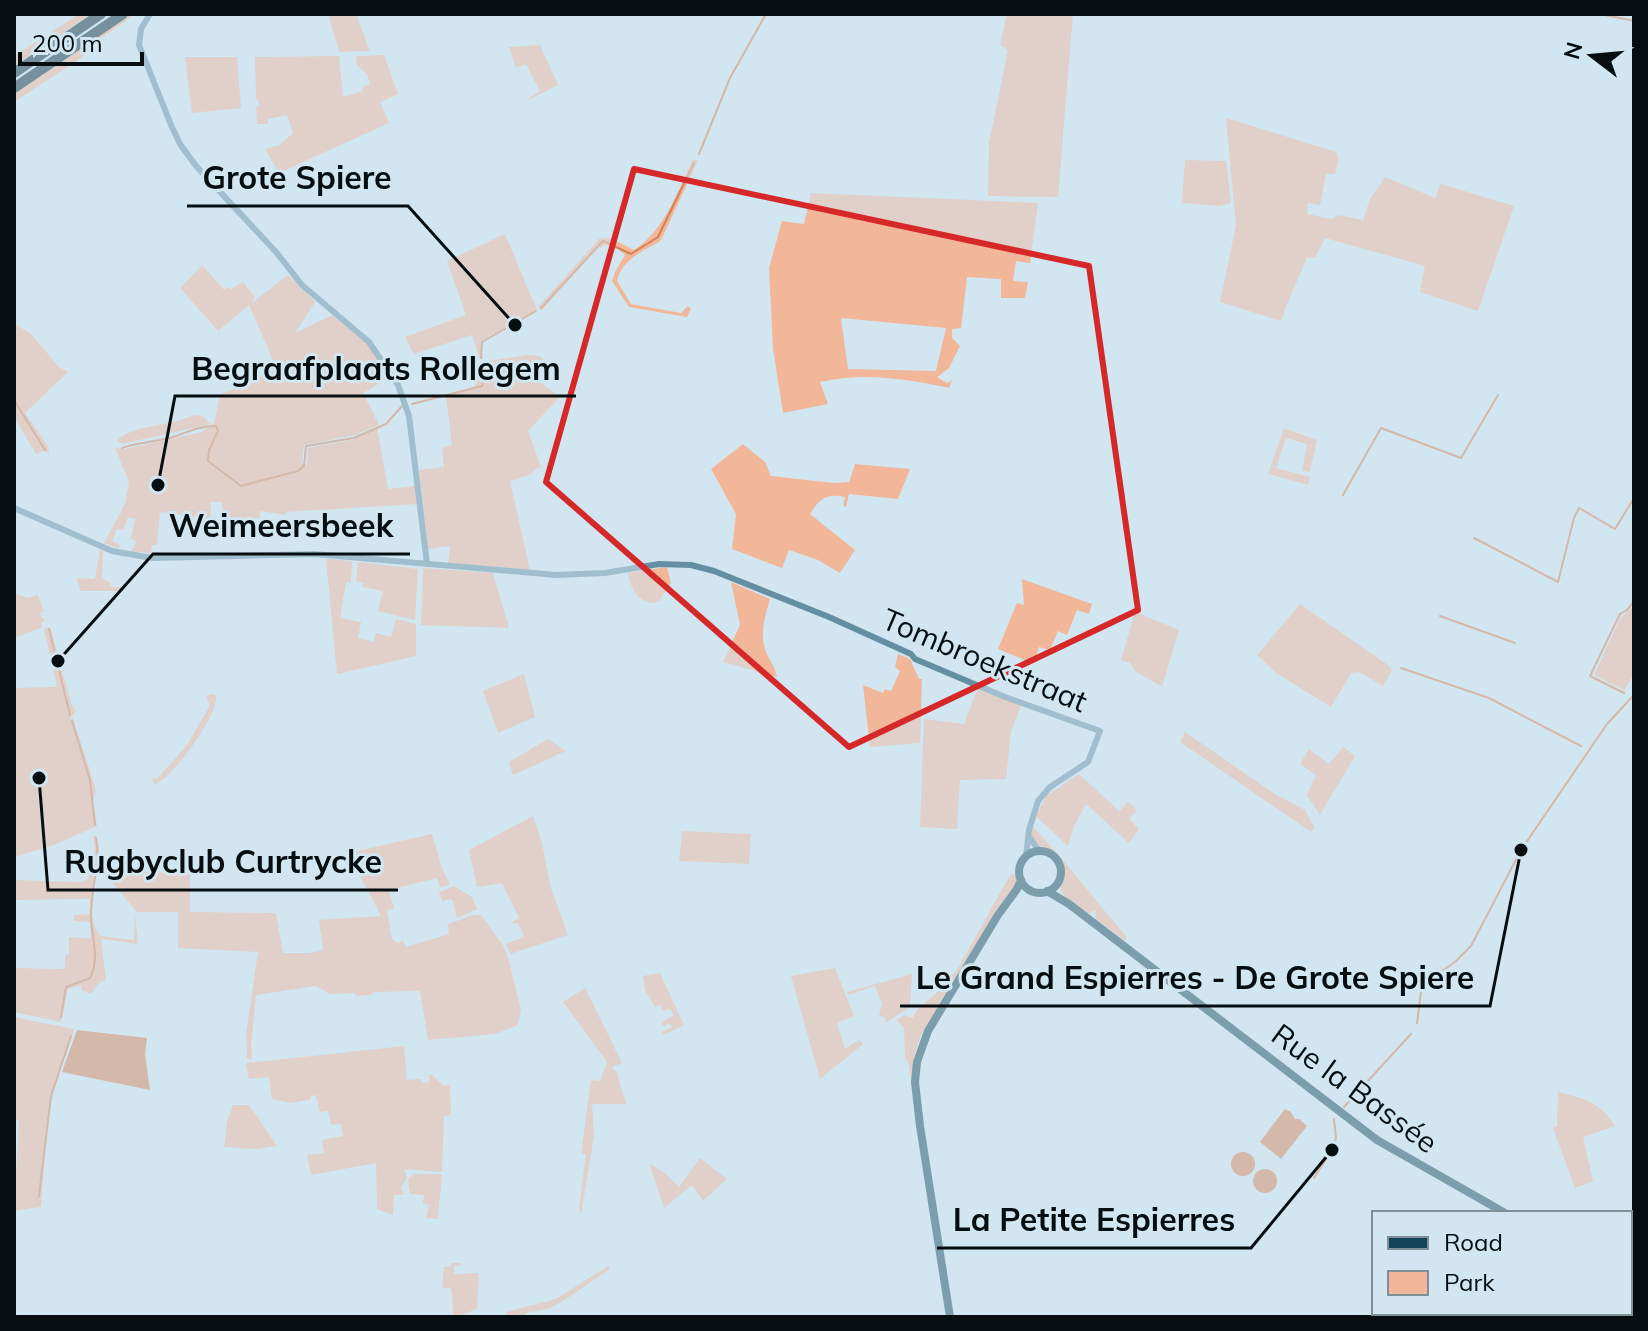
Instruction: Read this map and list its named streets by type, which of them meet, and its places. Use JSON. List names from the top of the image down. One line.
{"streets":{"main road":["Rue la Bassée"],"street":["Tombroekstraat"]},"places":["Grote Spiere","Begraafplaats Rollegem","Weimeersbeek","Rugbyclub Curtrycke","Le Grand Espierres - De Grote Spiere","La Petite Espierres"],"legend":["Road","Park"],"scale_bar":"200 m","north":"left"}
